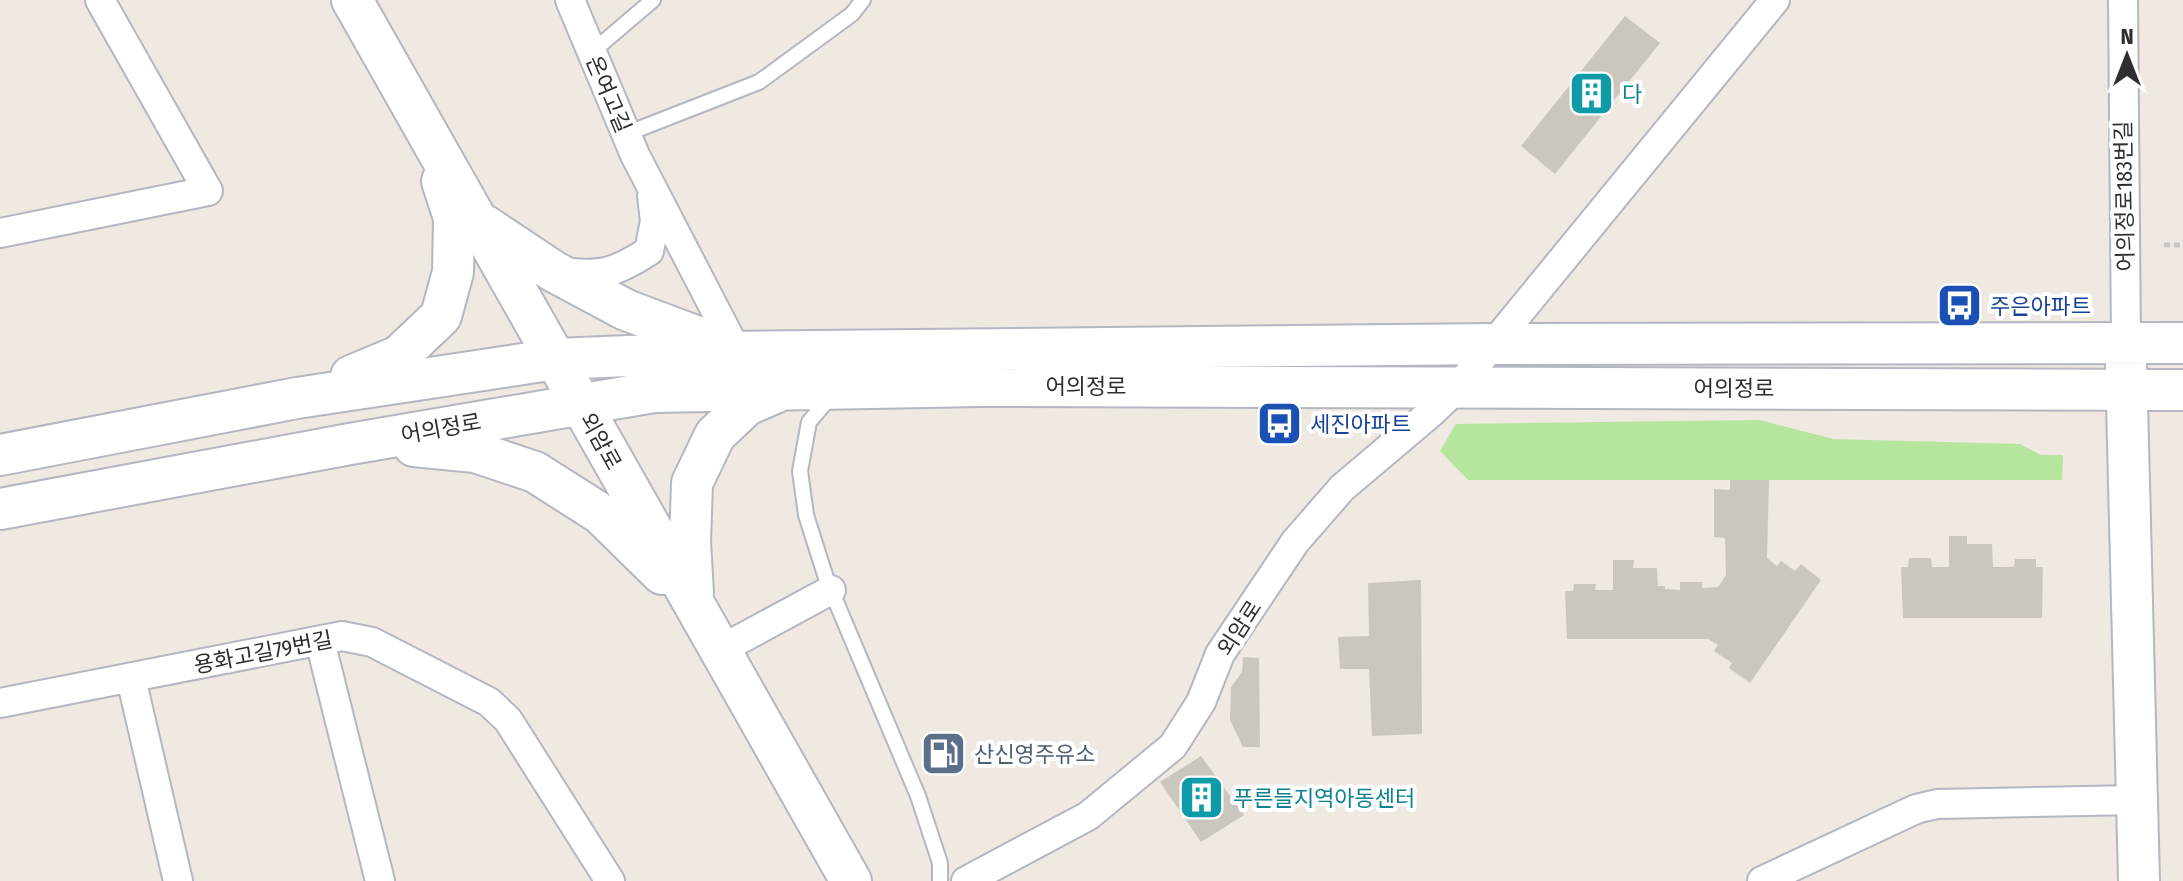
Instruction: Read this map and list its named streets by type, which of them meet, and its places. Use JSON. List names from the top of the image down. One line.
{"streets":{"main road":["어의정로","외암로"],"street":["온여고길","어의정로183번길","용화고길79번길"]},"crossings":[["온여고길","어의정로"],["어의정로183번길","어의정로"],["어의정로","외암로"]],"places":{"building":["다","푸른들지역아동센터"],"bus stop":["주은아파트","세진아파트"],"fuel station":["산신영주유소"]},"north":"top"}
